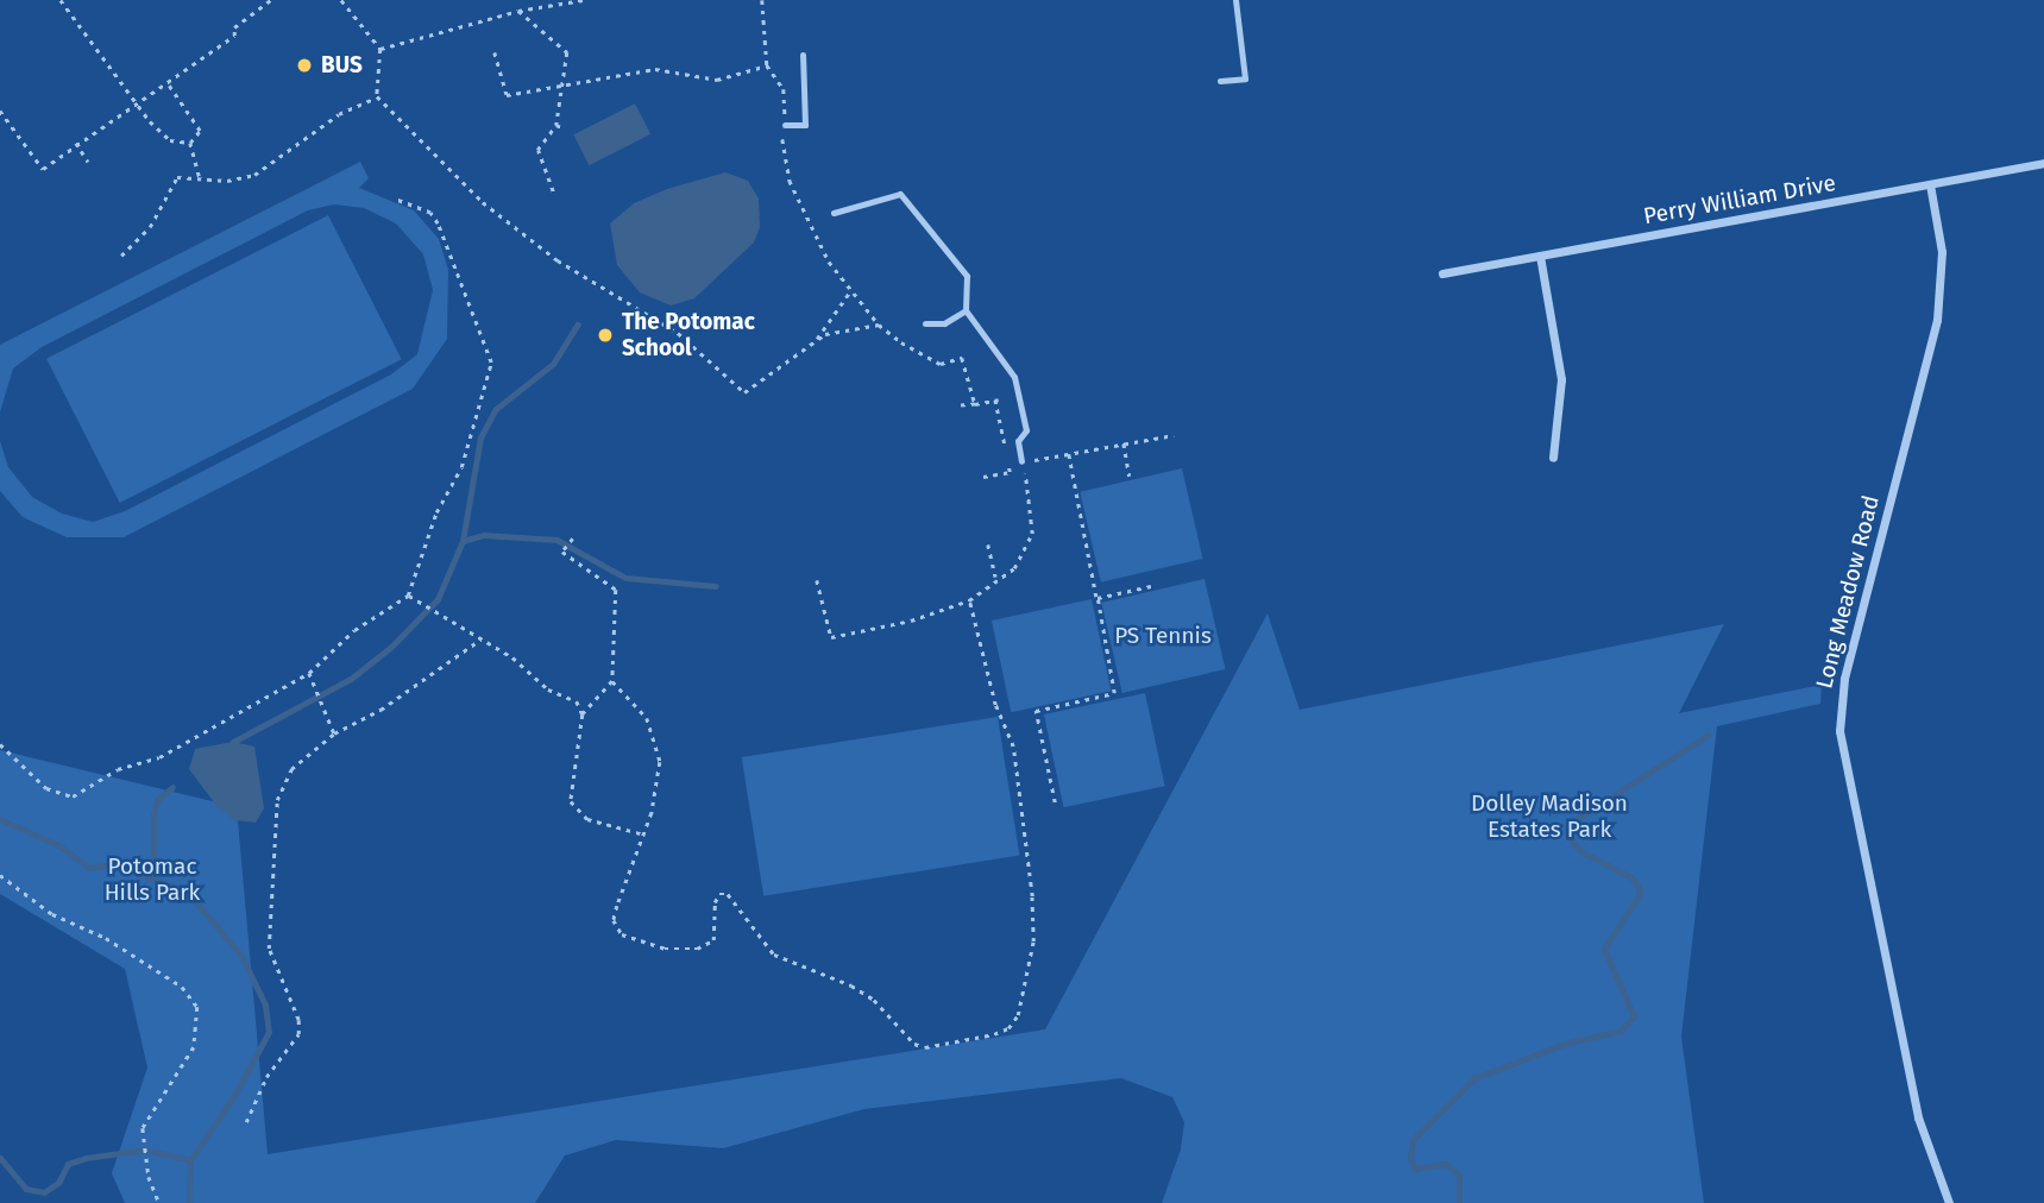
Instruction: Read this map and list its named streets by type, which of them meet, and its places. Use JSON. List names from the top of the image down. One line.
{"streets":{"street":["Perry William Drive","Long Meadow Road"]},"crossings":[["Perry William Drive","Long Meadow Road"]],"parks":["PS Tennis","Dolley Madison Estates Park","Potomac Hills Park"],"places":["BUS","The Potomac School"]}
